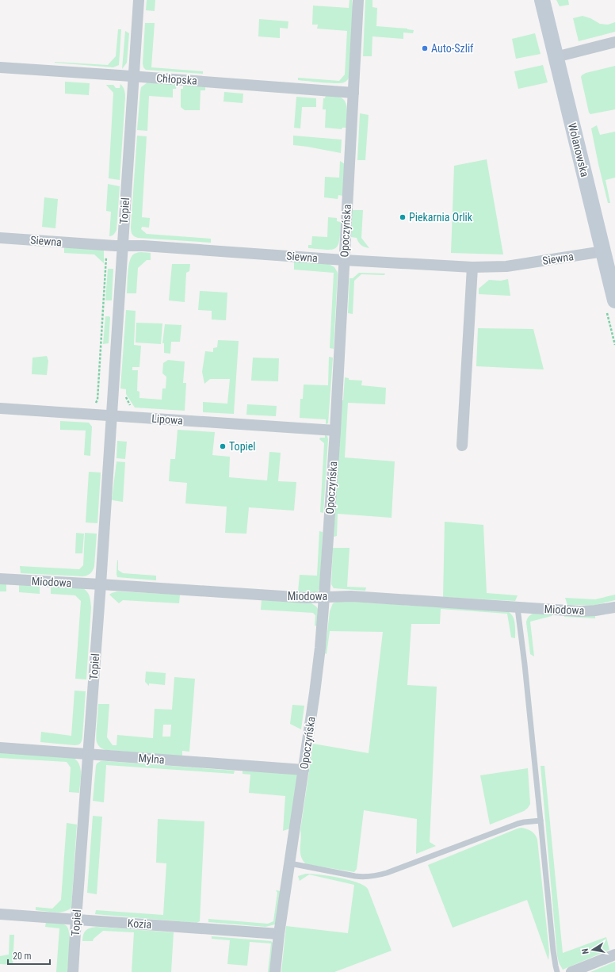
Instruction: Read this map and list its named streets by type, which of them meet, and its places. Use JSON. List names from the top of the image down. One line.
{"streets":{"street":["Chłopska","Wolanowska","Topiel","Opoczyńska","Siewna","Lipowa","Miodowa","Mylna","Kozia"]},"crossings":[["Chłopska","Topiel"],["Chłopska","Opoczyńska"],["Wolanowska","Siewna"],["Topiel","Siewna"],["Topiel","Lipowa"],["Topiel","Miodowa"],["Topiel","Mylna"],["Topiel","Kozia"],["Opoczyńska","Siewna"],["Opoczyńska","Lipowa"],["Opoczyńska","Miodowa"],["Opoczyńska","Mylna"],["Opoczyńska","Kozia"]],"places":["Auto-Szlif","Piekarnia Orlik","Topiel"],"scale_bar":"20 m","north":"left"}
